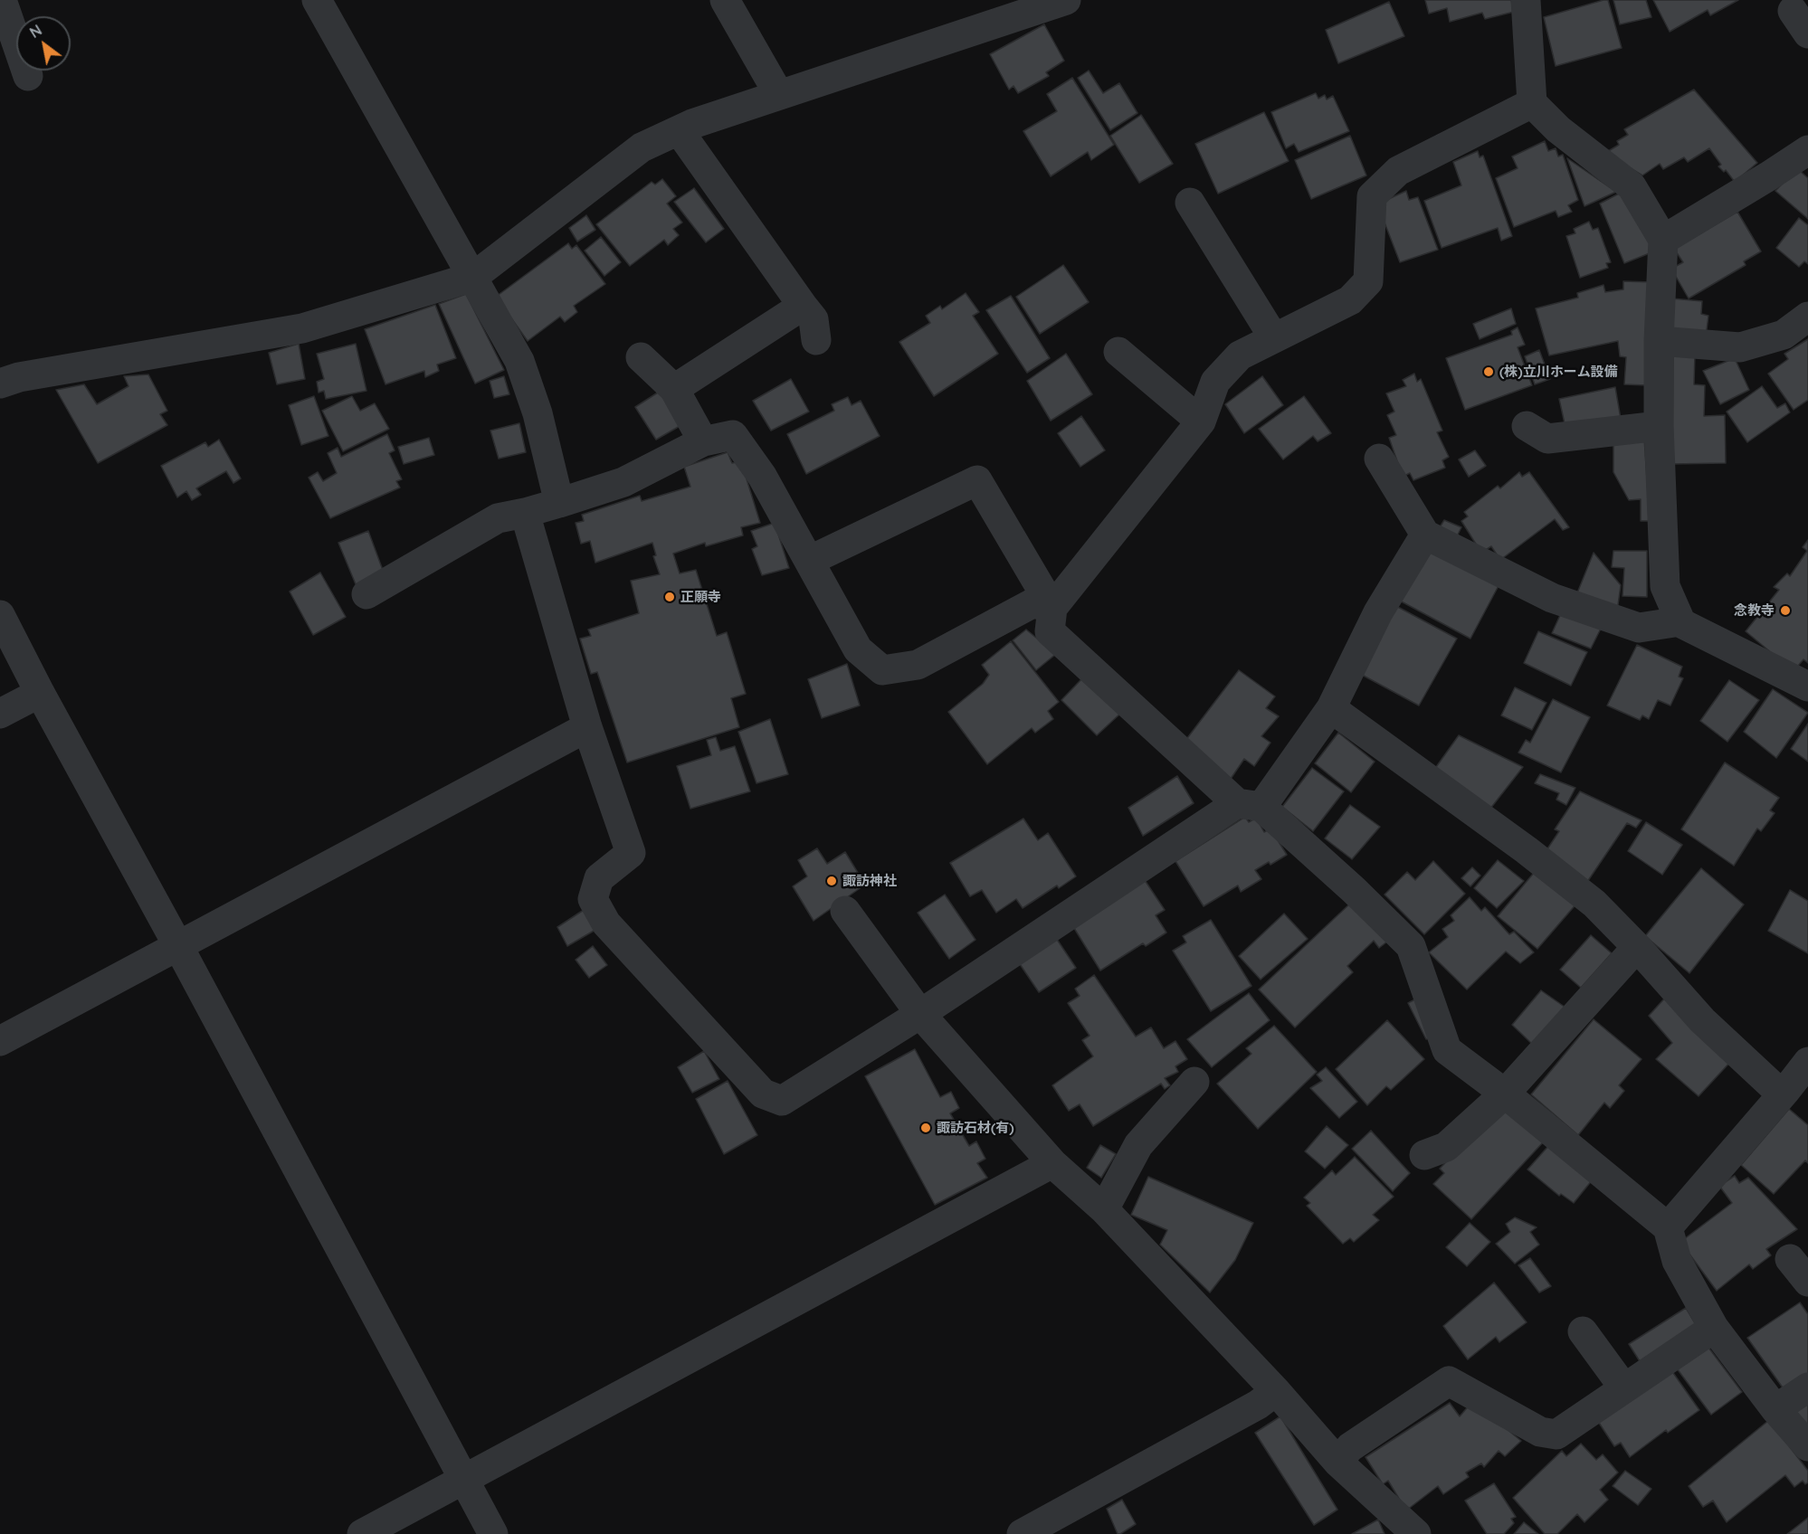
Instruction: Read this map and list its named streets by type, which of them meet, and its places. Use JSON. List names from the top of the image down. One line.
{"places":["(株)立川ホーム設備","正願寺","念教寺","諏訪神社","諏訪石材(有)"],"north":"top left"}
